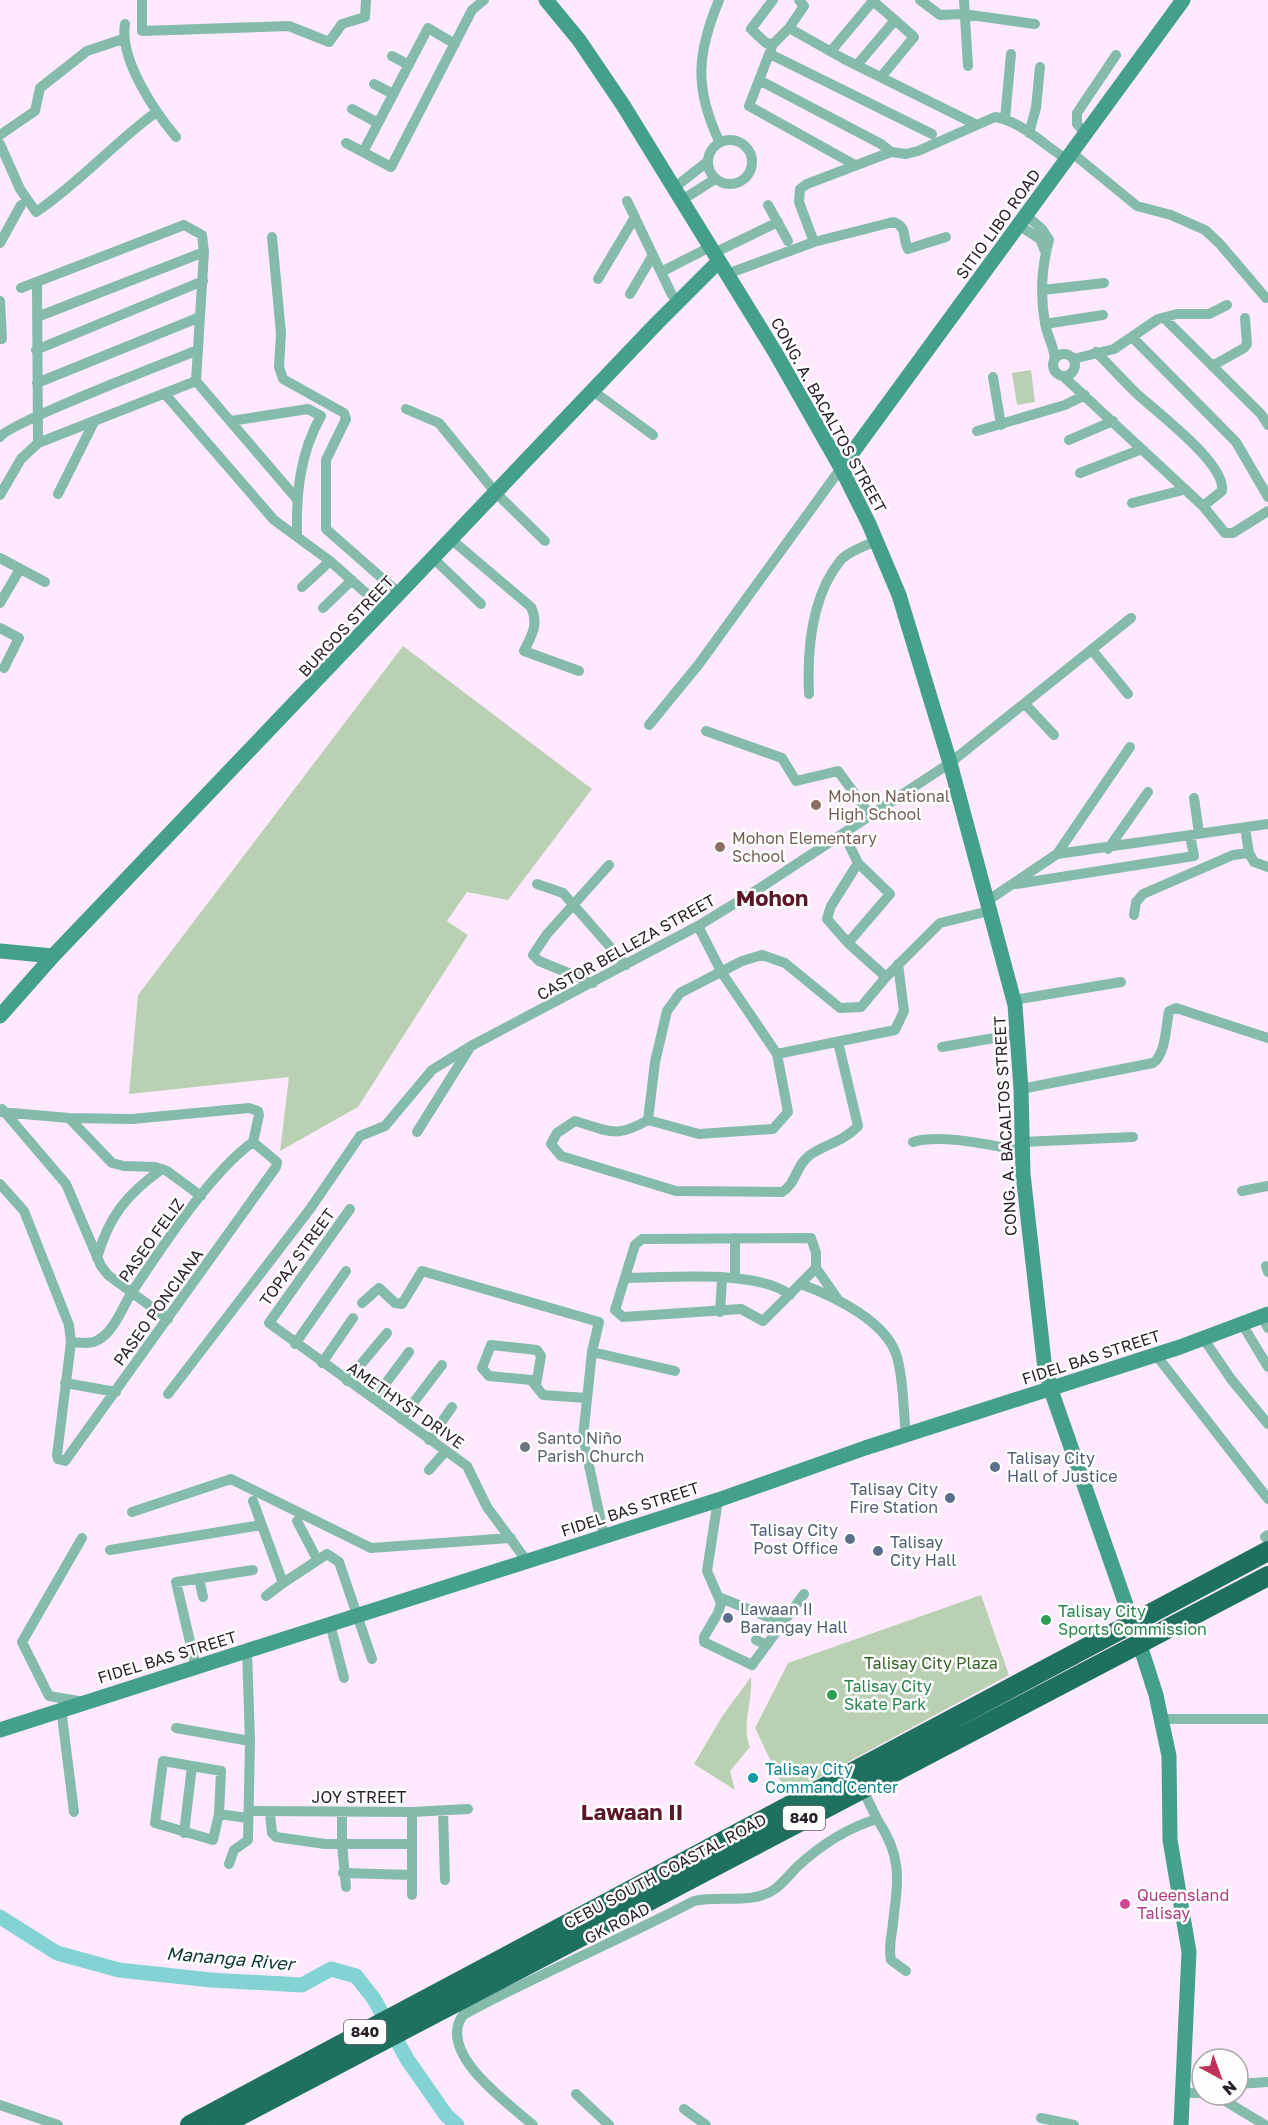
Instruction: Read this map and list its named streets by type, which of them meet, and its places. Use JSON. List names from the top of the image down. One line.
{"streets":{"highway":["840","CEBU SOUTH COASTAL ROAD"],"street":["SITIO LIBO ROAD","CONG. A. BACALTOS STREET","BURGOS STREET","CASTOR BELLEZA STREET","PASEO FELIZ","TOPAZ STREET","PASEO PONCIANA","FIDEL BAS STREET","AMETHYST DRIVE","JOY STREET","GK ROAD"]},"crossings":[["SITIO LIBO ROAD","CONG. A. BACALTOS STREET"],["CONG. A. BACALTOS STREET","BURGOS STREET"],["CONG. A. BACALTOS STREET","CASTOR BELLEZA STREET"],["CONG. A. BACALTOS STREET","FIDEL BAS STREET"],["CONG. A. BACALTOS STREET","CEBU SOUTH COASTAL ROAD"],["PASEO FELIZ","PASEO PONCIANA"],["TOPAZ STREET","AMETHYST DRIVE"],["FIDEL BAS STREET","AMETHYST DRIVE"]],"districts":["Mohon","Lawaan II"],"water":["Mananga River"],"parks":["Talisay City Plaza"],"places":["Mohon National High School","Mohon Elementary School","Santo Niño Parish Church","Talisay City Hall of Justice","Talisay City Fire Station","Talisay City Post Office","Talisay City Hall","Lawaan II Barangay Hall","Talisay City Sports Commission","Talisay City Skate Park","Talisay City Command Center","Queensland Talisay"],"north":"bottom right"}
